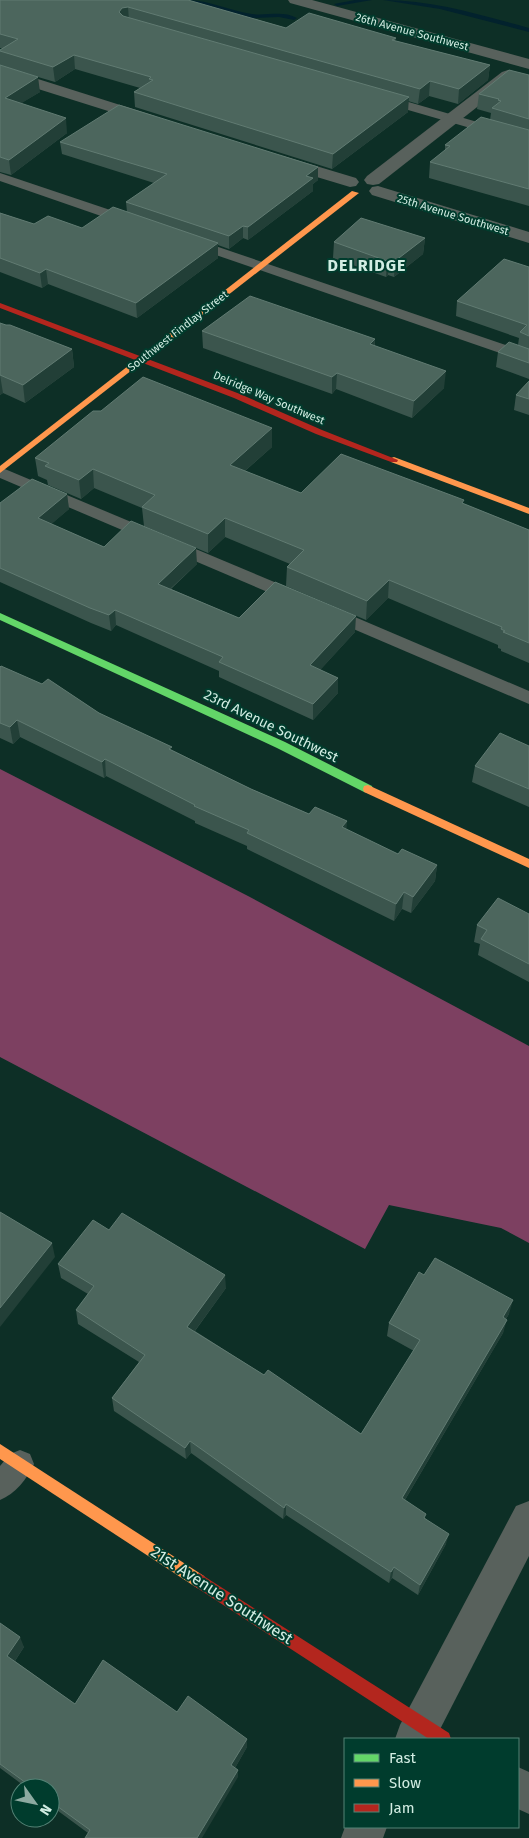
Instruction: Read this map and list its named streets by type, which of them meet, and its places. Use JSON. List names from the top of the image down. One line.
{"streets":{"street":["26th Avenue Southwest","25th Avenue Southwest","Southwest Findlay Street","Delridge Way Southwest","23rd Avenue Southwest","21st Avenue Southwest"]},"crossings":[["Southwest Findlay Street","Delridge Way Southwest"]],"districts":["DELRIDGE"],"legend":["Fast","Slow","Jam"],"north":"bottom right"}
